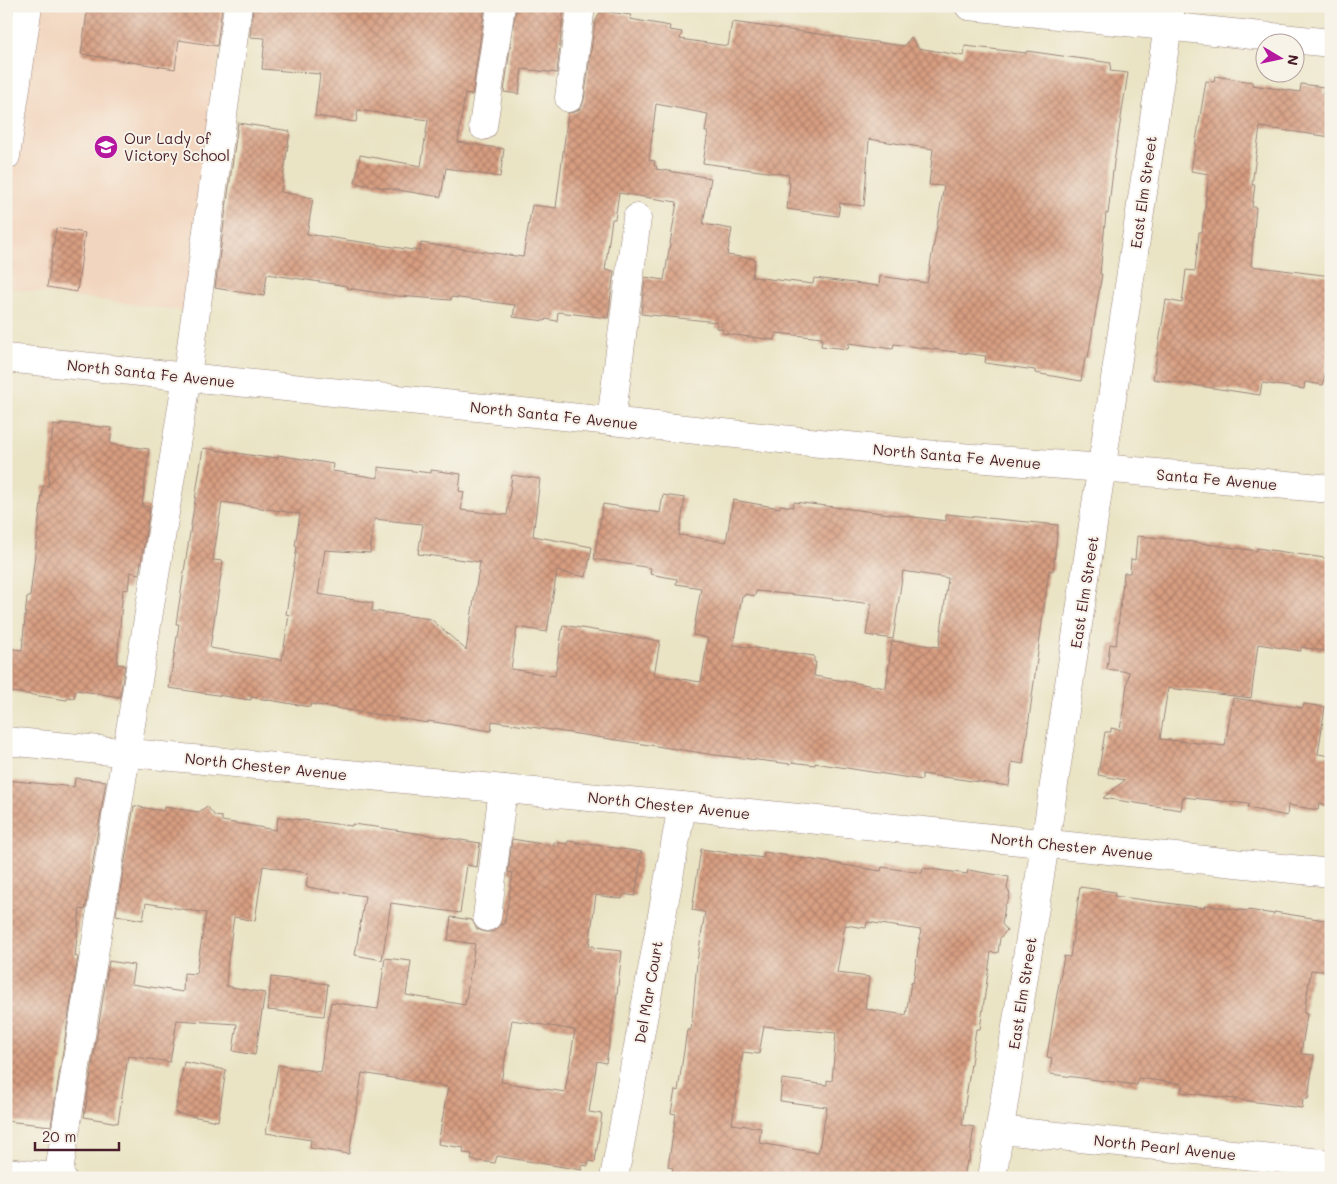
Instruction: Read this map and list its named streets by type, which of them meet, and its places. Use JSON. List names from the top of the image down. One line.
{"streets":{"street":["East Elm Street","North Santa Fe Avenue","Santa Fe Avenue","North Chester Avenue","Del Mar Court","North Pearl Avenue"]},"crossings":[["East Elm Street","North Santa Fe Avenue"],["East Elm Street","Santa Fe Avenue"],["East Elm Street","North Chester Avenue"],["East Elm Street","North Pearl Avenue"],["North Santa Fe Avenue","Santa Fe Avenue"],["North Chester Avenue","Del Mar Court"]],"places":{"school or university":["Our Lady of Victory School"]},"scale_bar":"20 m","north":"right"}
